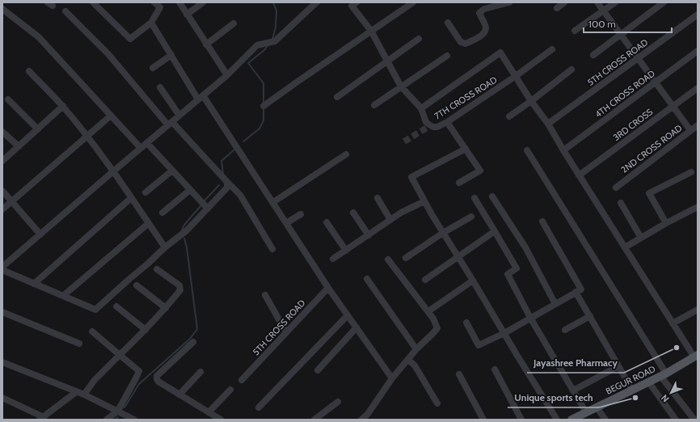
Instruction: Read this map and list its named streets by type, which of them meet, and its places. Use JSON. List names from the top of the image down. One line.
{"streets":{"main road":["BEGUR ROAD"],"street":["5TH CROSS ROAD","4TH CROSS ROAD","7TH CROSS ROAD","3RD CROSS","2ND CROSS ROAD"]},"places":["Jayashree Pharmacy","Unique sports tech"],"scale_bar":"100 m","north":"bottom left"}
